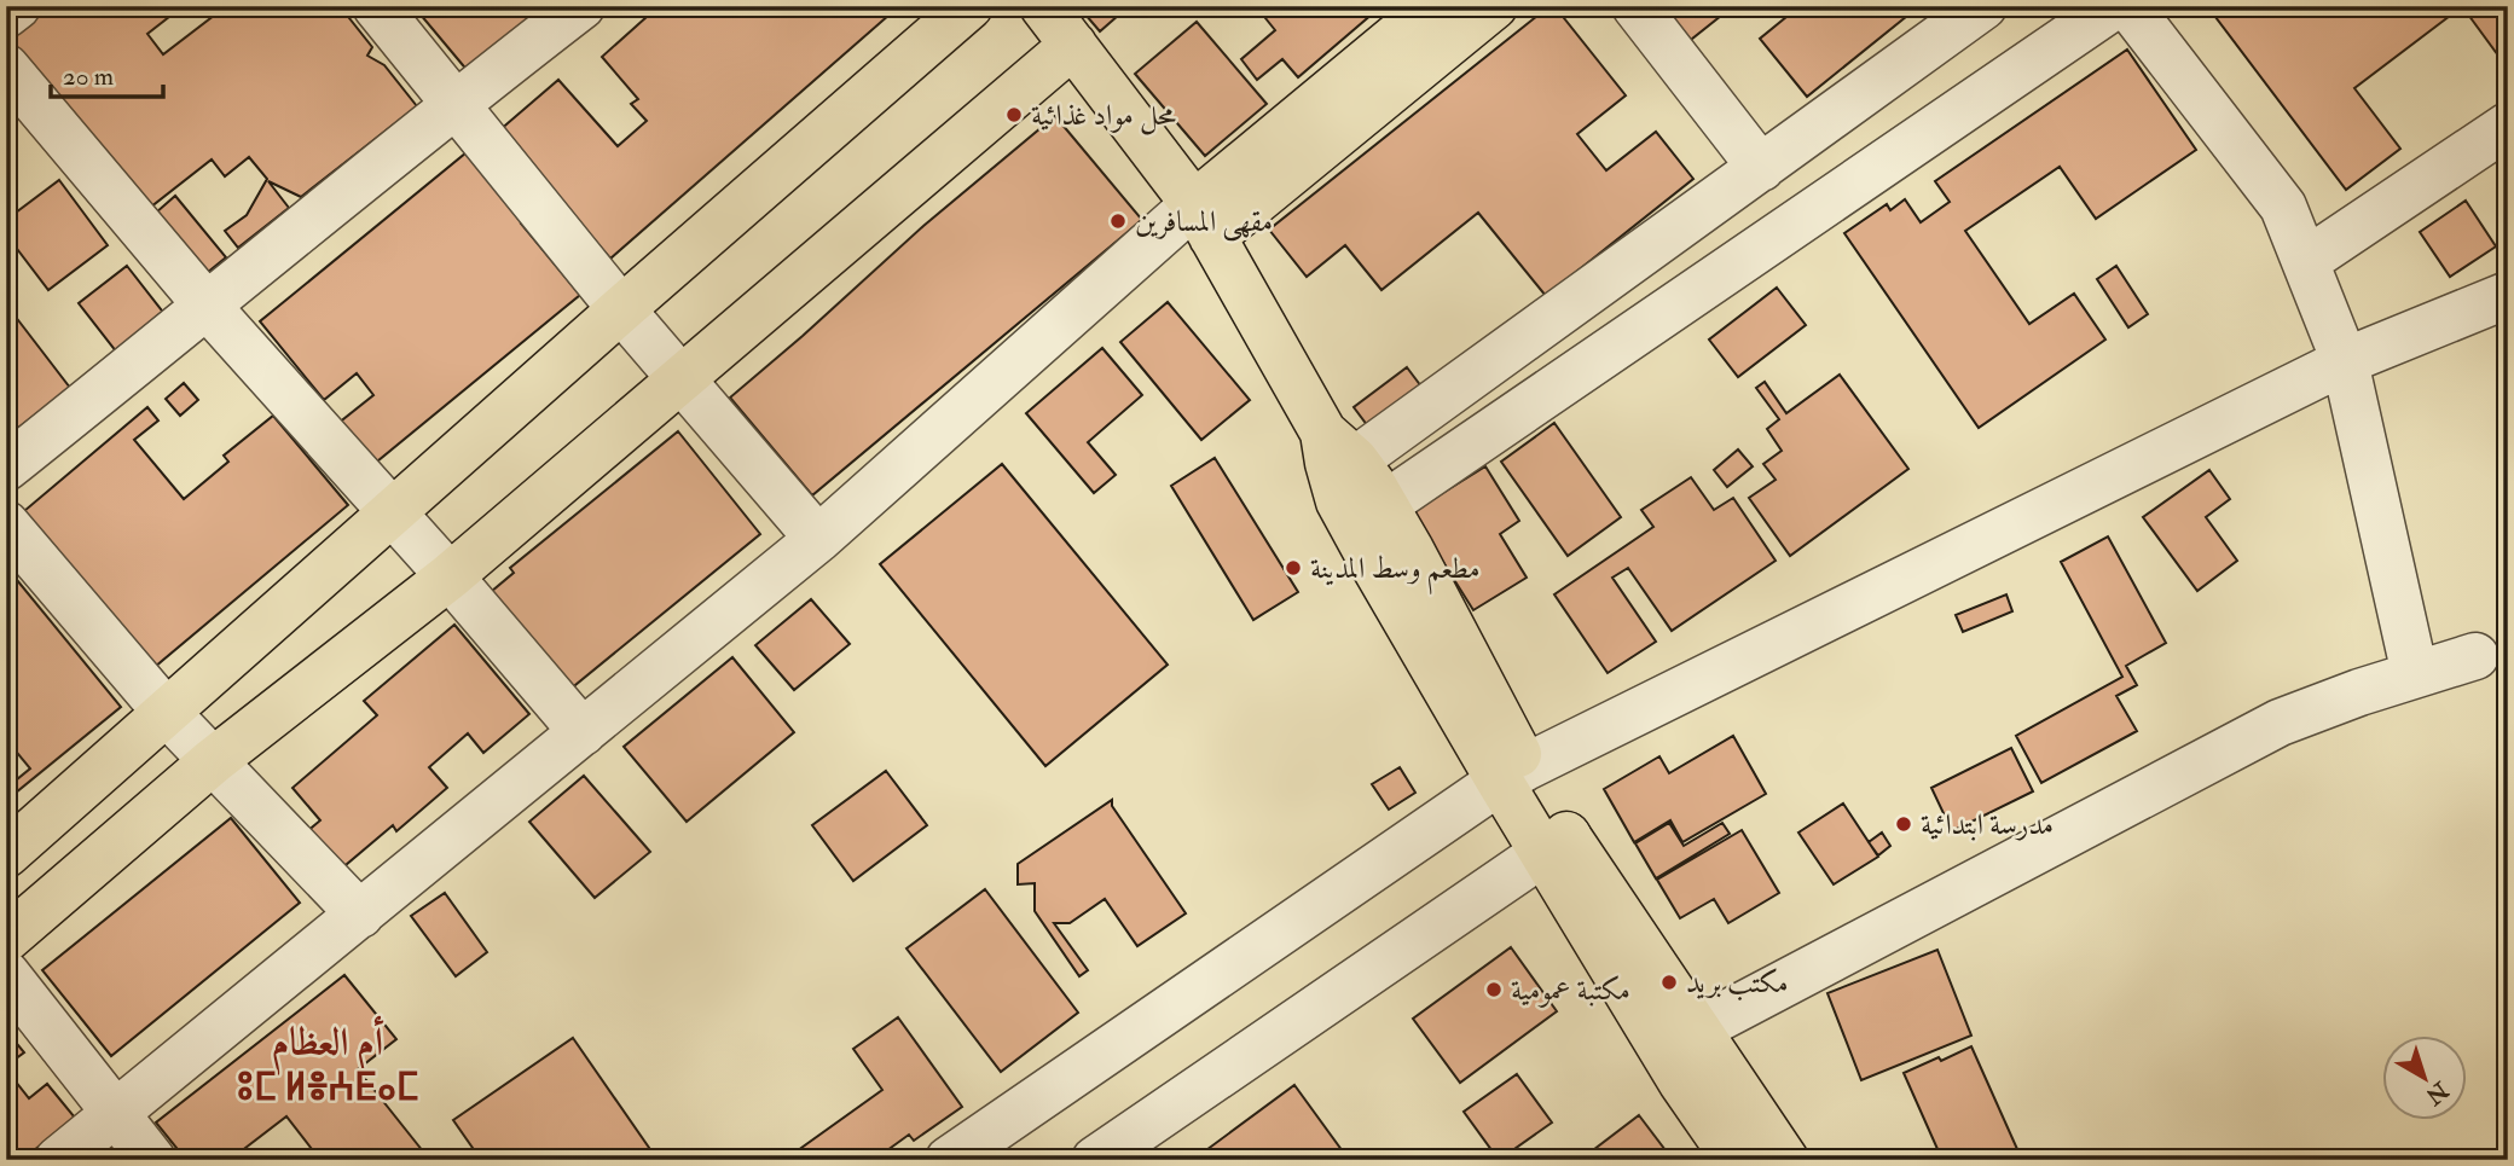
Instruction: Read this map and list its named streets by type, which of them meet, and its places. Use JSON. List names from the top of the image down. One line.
{"districts":["أم العظام ⵓⵎ ⵍⴻⵄⴹⴰⵎ"],"places":["محل مواد غذائية","مقهى المسافرين","مطعم وسط المدينة","مدرسة ابتدائية","مكتب بريد","مكتبة عمومية"],"scale_bar":"20 m","north":"bottom right"}
